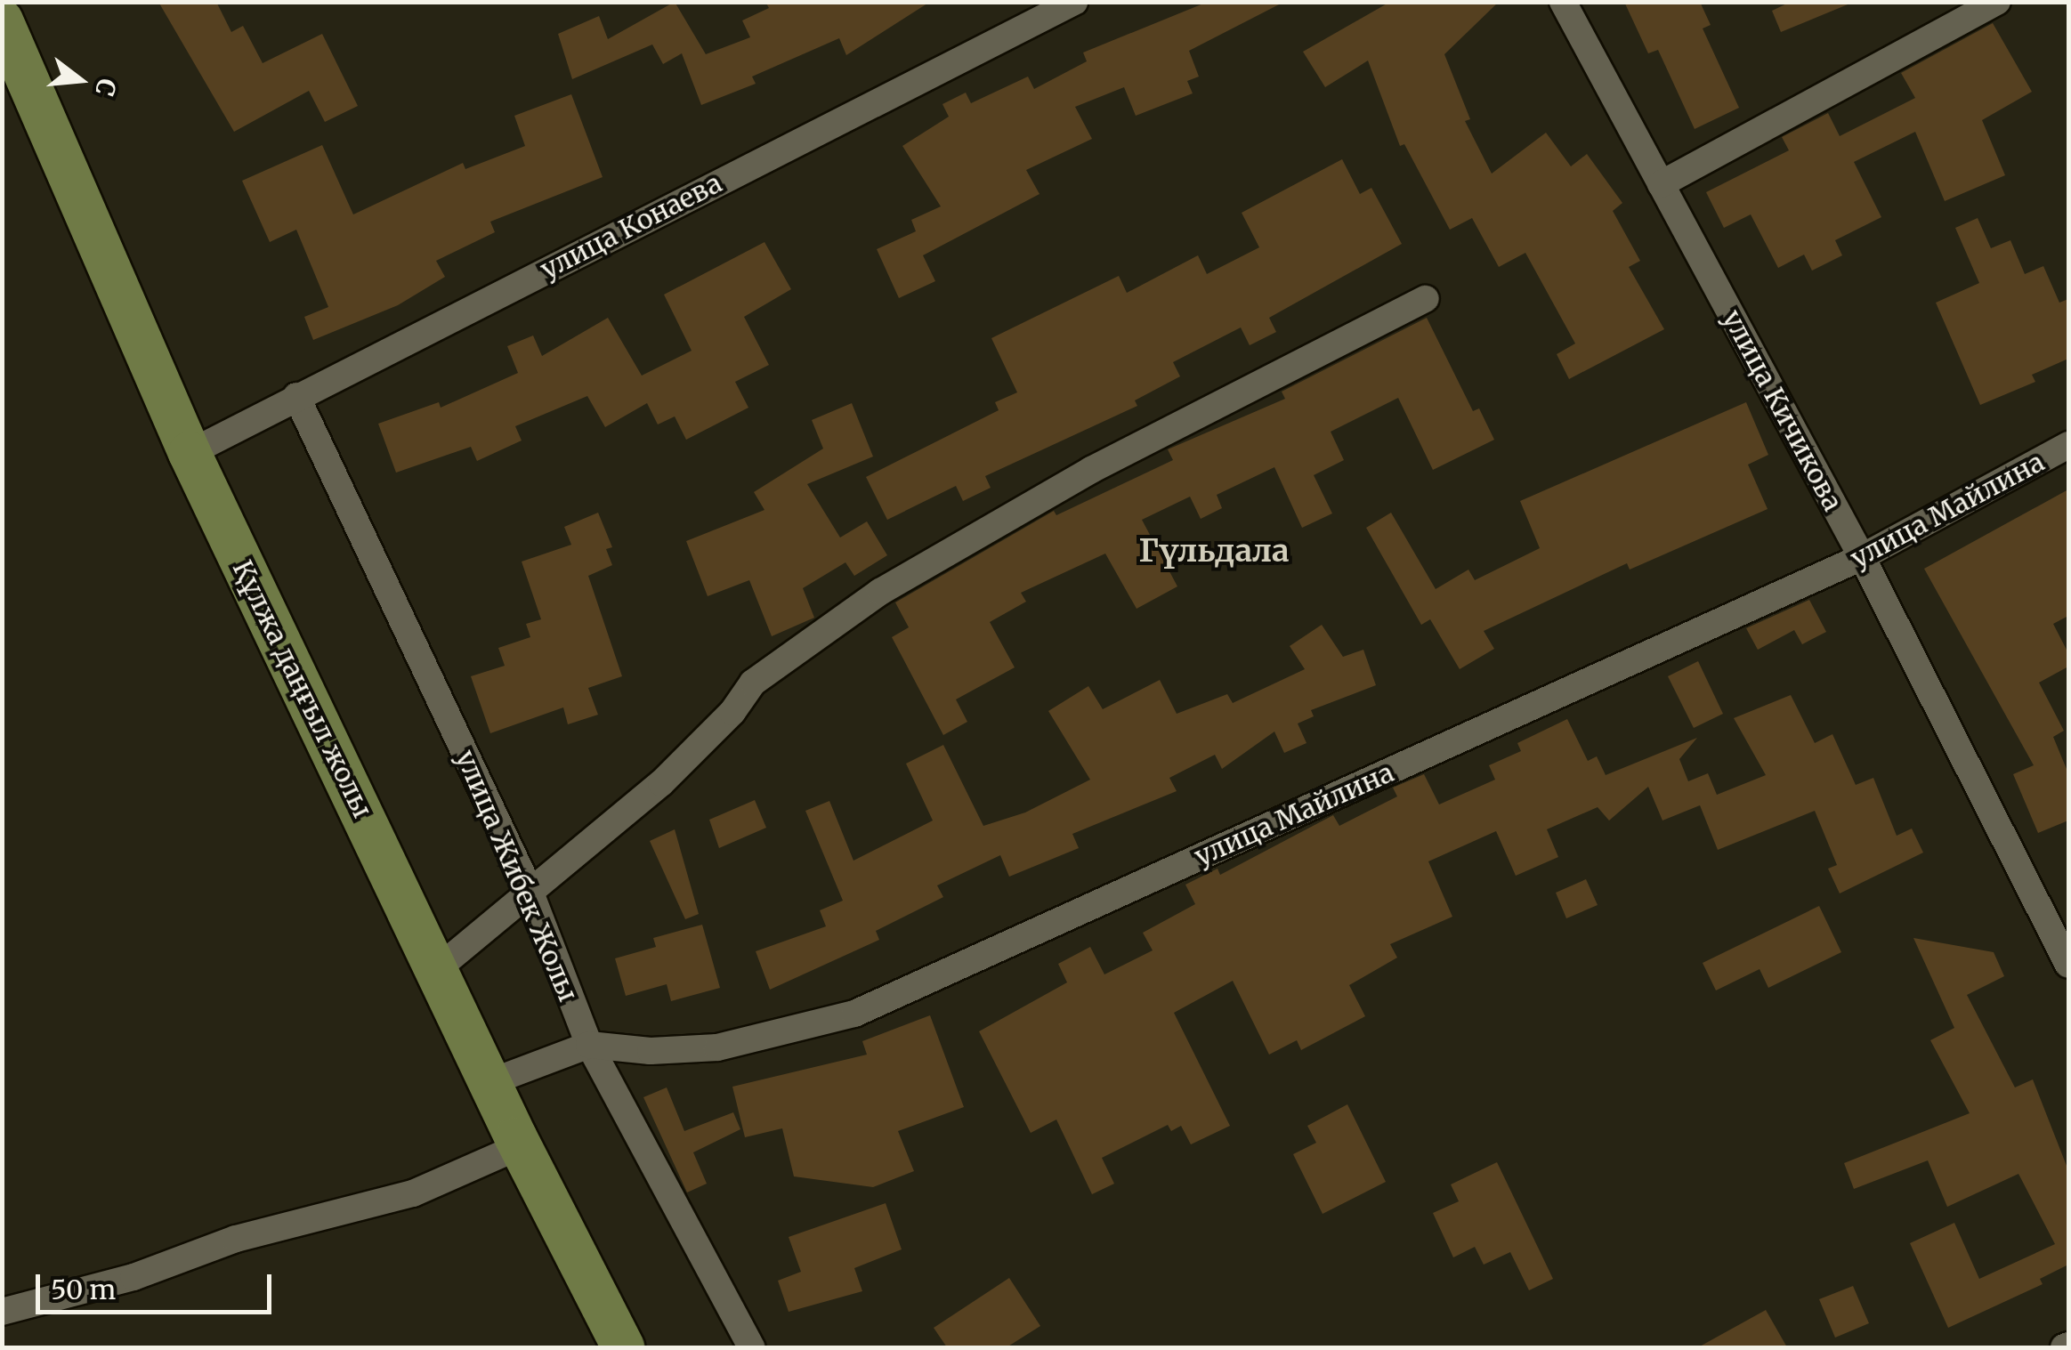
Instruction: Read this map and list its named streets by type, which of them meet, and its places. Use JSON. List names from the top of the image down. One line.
{"streets":{"main road":["Құлжа даңғыл жолы"],"street":["улица Конаева","улица Кичикова","улица Майлина","улица Жибек Жолы"]},"crossings":[["улица Конаева","Құлжа даңғыл жолы"],["улица Конаева","улица Жибек Жолы"],["улица Кичикова","улица Майлина"],["улица Майлина","Құлжа даңғыл жолы"],["улица Майлина","улица Жибек Жолы"]],"districts":["Гүльдала"],"scale_bar":"50 m","north":"right"}
